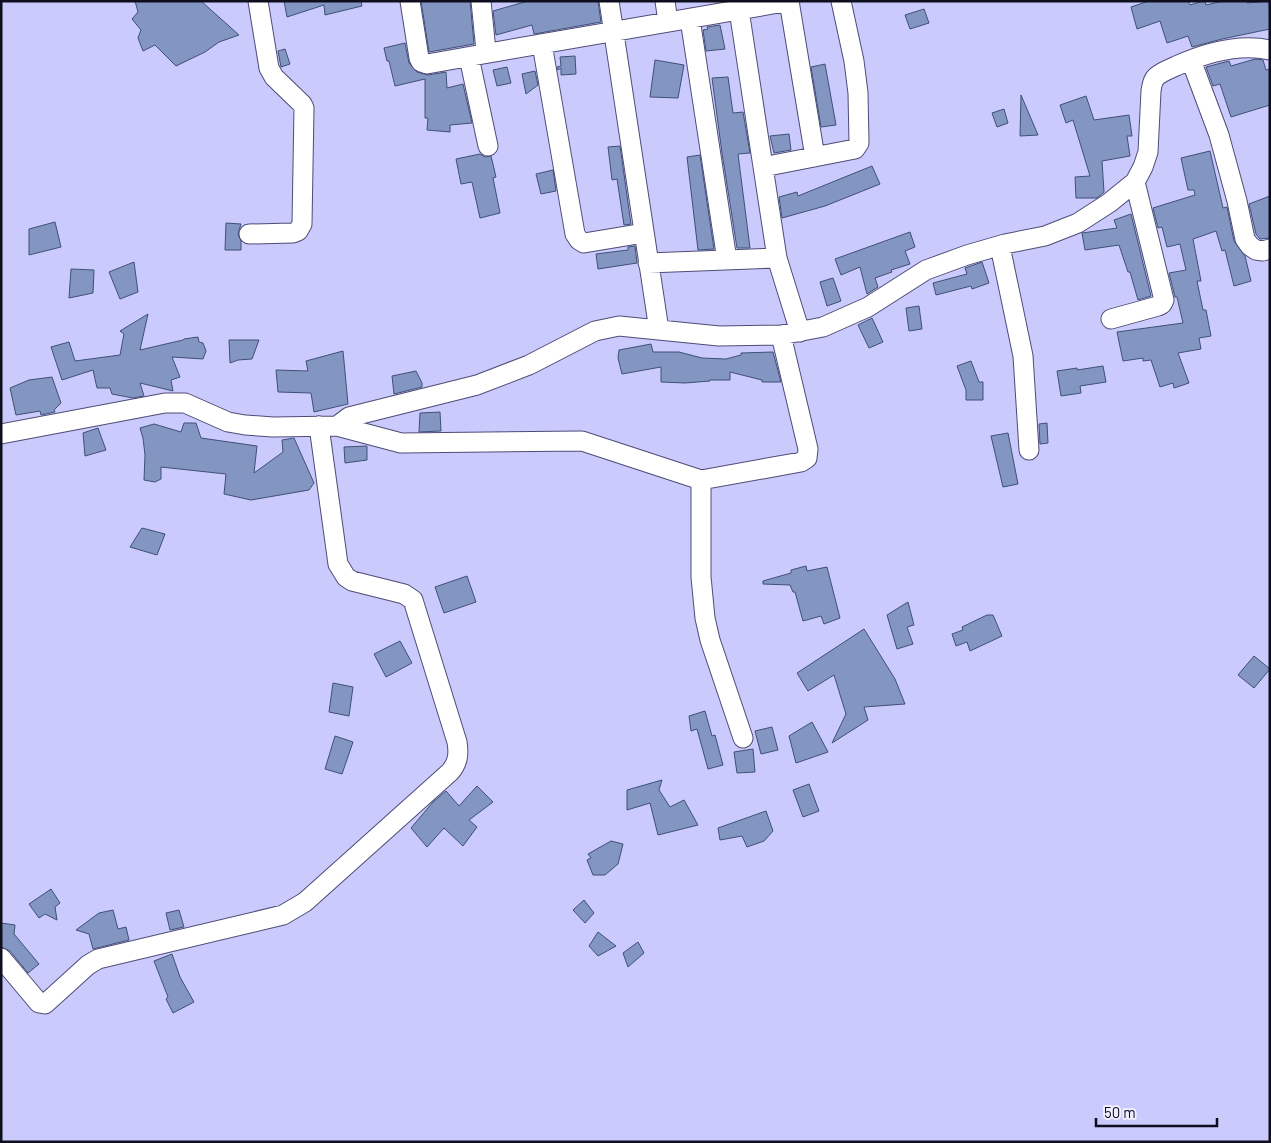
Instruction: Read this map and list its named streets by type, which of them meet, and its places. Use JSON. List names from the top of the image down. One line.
{"scale_bar":"50 m"}
